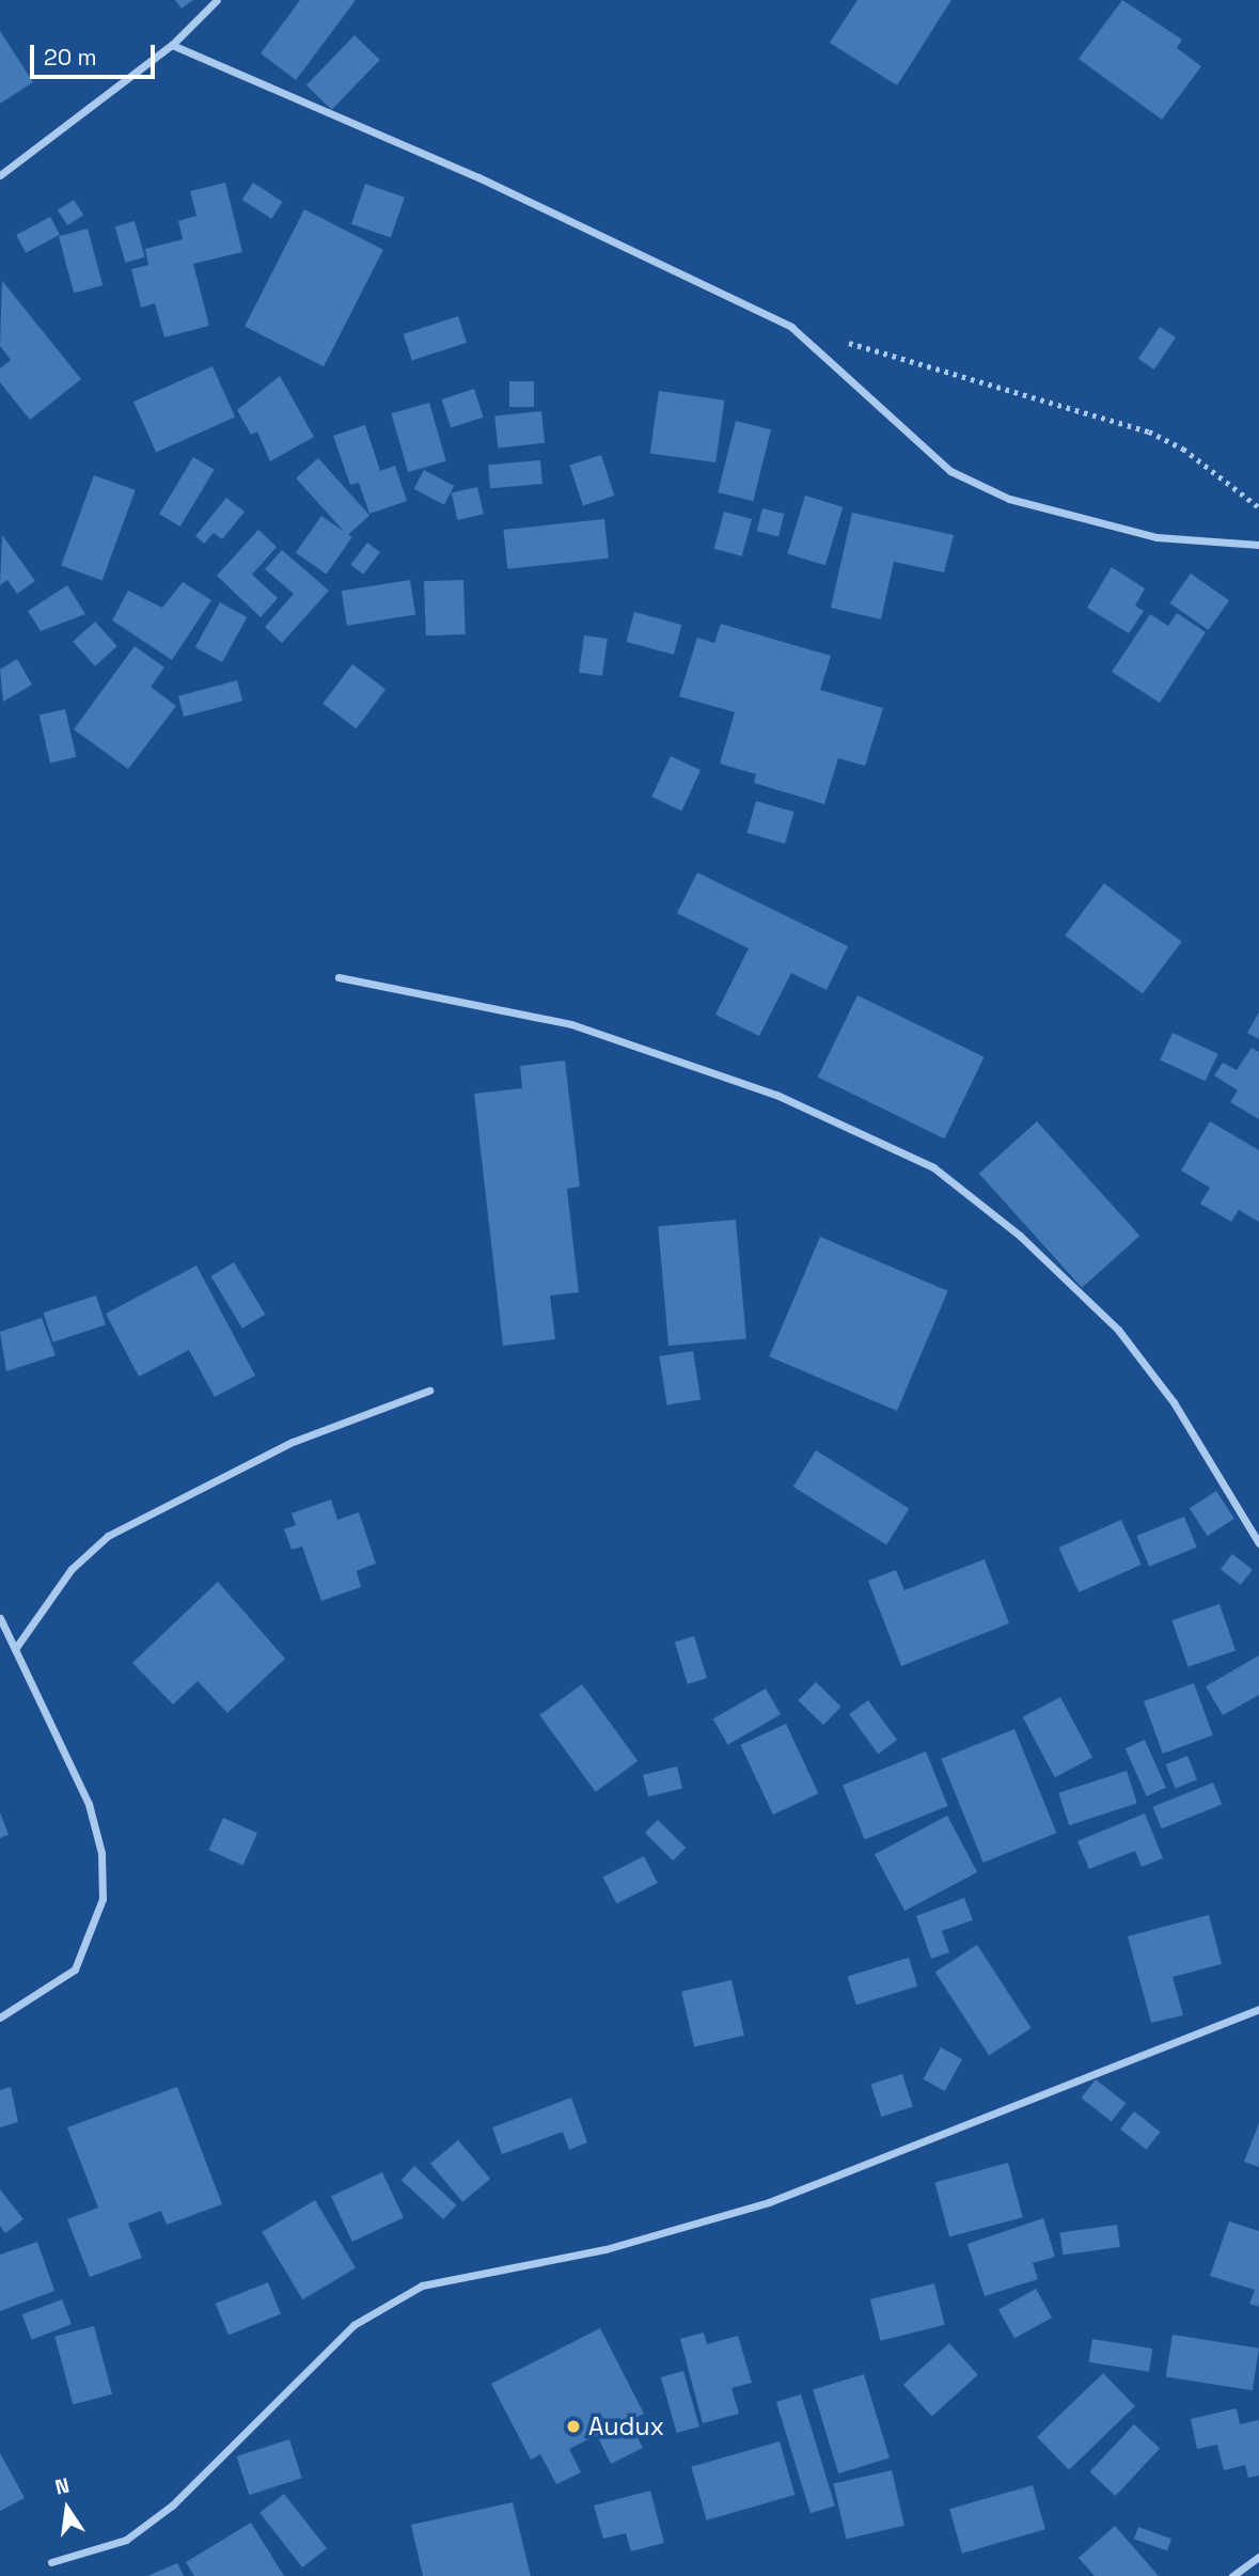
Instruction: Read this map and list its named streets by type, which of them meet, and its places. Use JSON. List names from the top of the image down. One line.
{"places":["Audux"],"scale_bar":"20 m","north":"top"}
